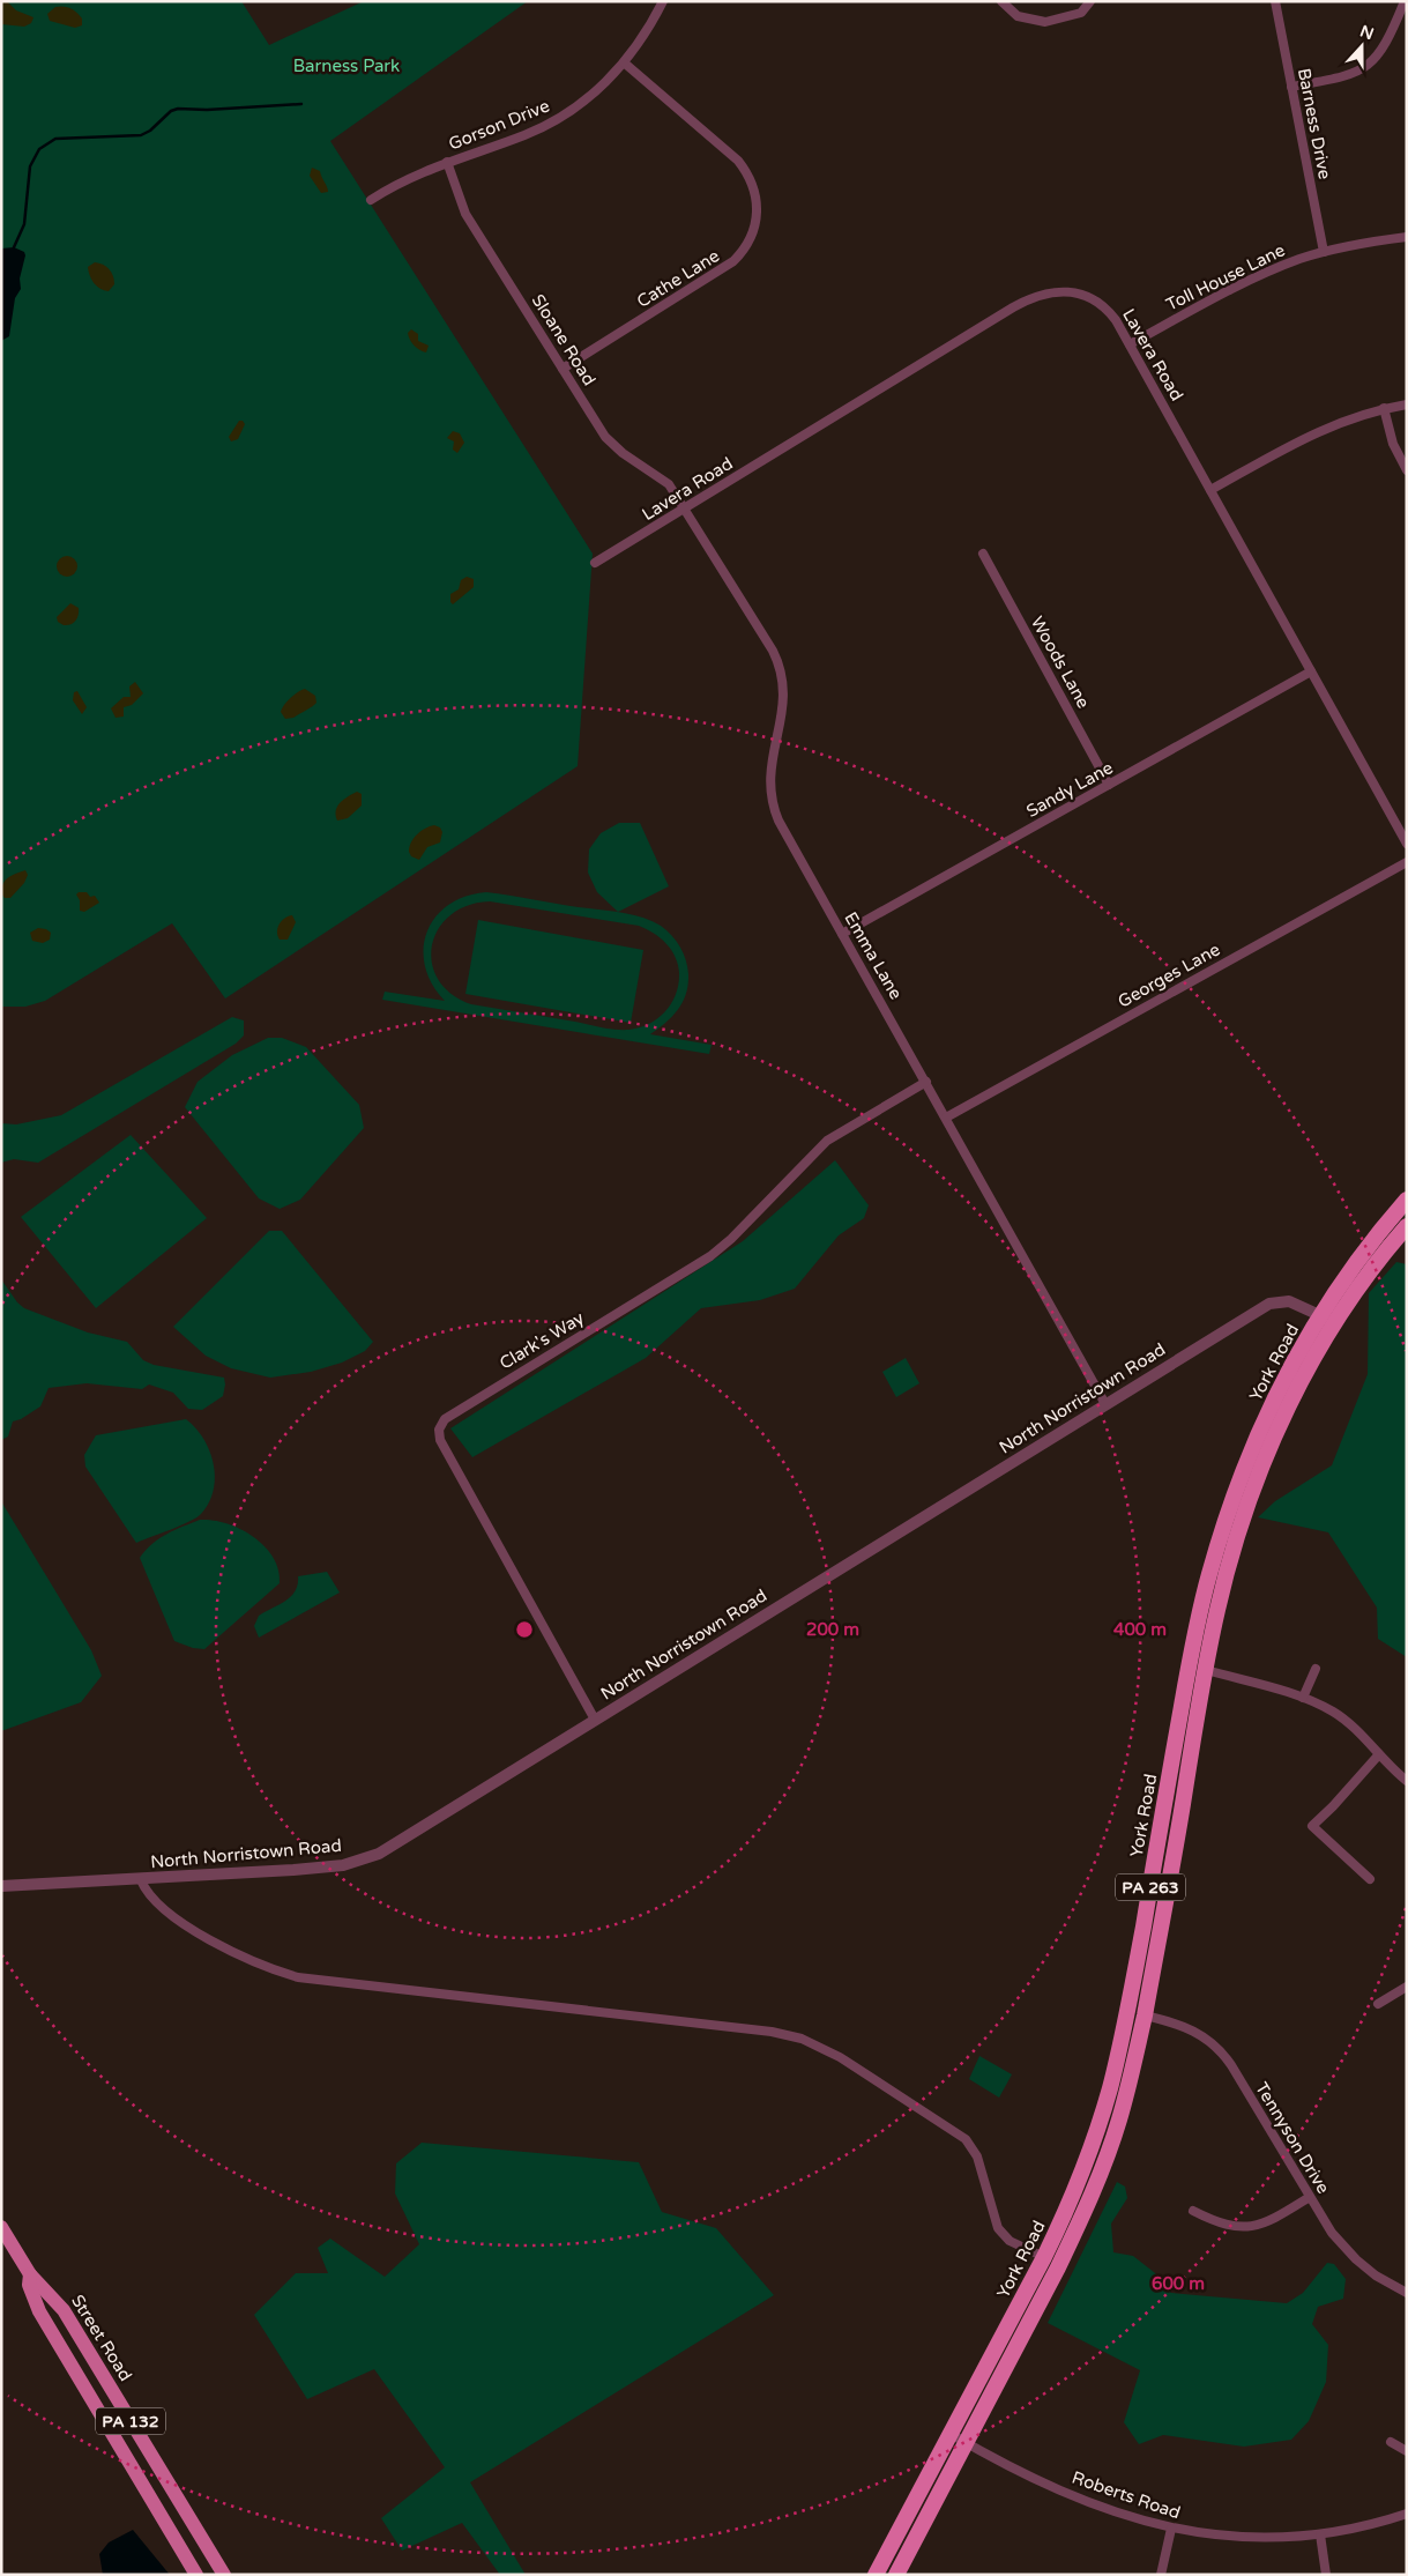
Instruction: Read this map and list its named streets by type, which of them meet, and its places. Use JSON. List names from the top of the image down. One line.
{"streets":{"highway":["York Road","PA 263"],"main road":["Street Road","PA 132"],"street":["Barness Drive","Gorson Drive","Toll House Lane","Cathe Lane","Sloane Road","Lavera Road","Woods Lane","Sandy Lane","Emma Lane","Georges Lane","Clark's Way","North Norristown Road","Tennyson Drive","Roberts Road"]},"crossings":[["Barness Drive","Toll House Lane"],["Gorson Drive","Cathe Lane"],["Gorson Drive","Sloane Road"],["Toll House Lane","Lavera Road"],["Cathe Lane","Sloane Road"],["Sloane Road","Lavera Road"],["Sloane Road","Emma Lane"],["Lavera Road","Sandy Lane"],["Lavera Road","Emma Lane"],["Woods Lane","Sandy Lane"],["Sandy Lane","Emma Lane"],["Emma Lane","Georges Lane"],["Emma Lane","Clark's Way"],["Emma Lane","North Norristown Road"],["Clark's Way","North Norristown Road"],["York Road","North Norristown Road"],["York Road","Tennyson Drive"],["York Road","Roberts Road"]],"parks":["Barness Park"],"north":"top","rings":["200 m","400 m","600 m"]}
